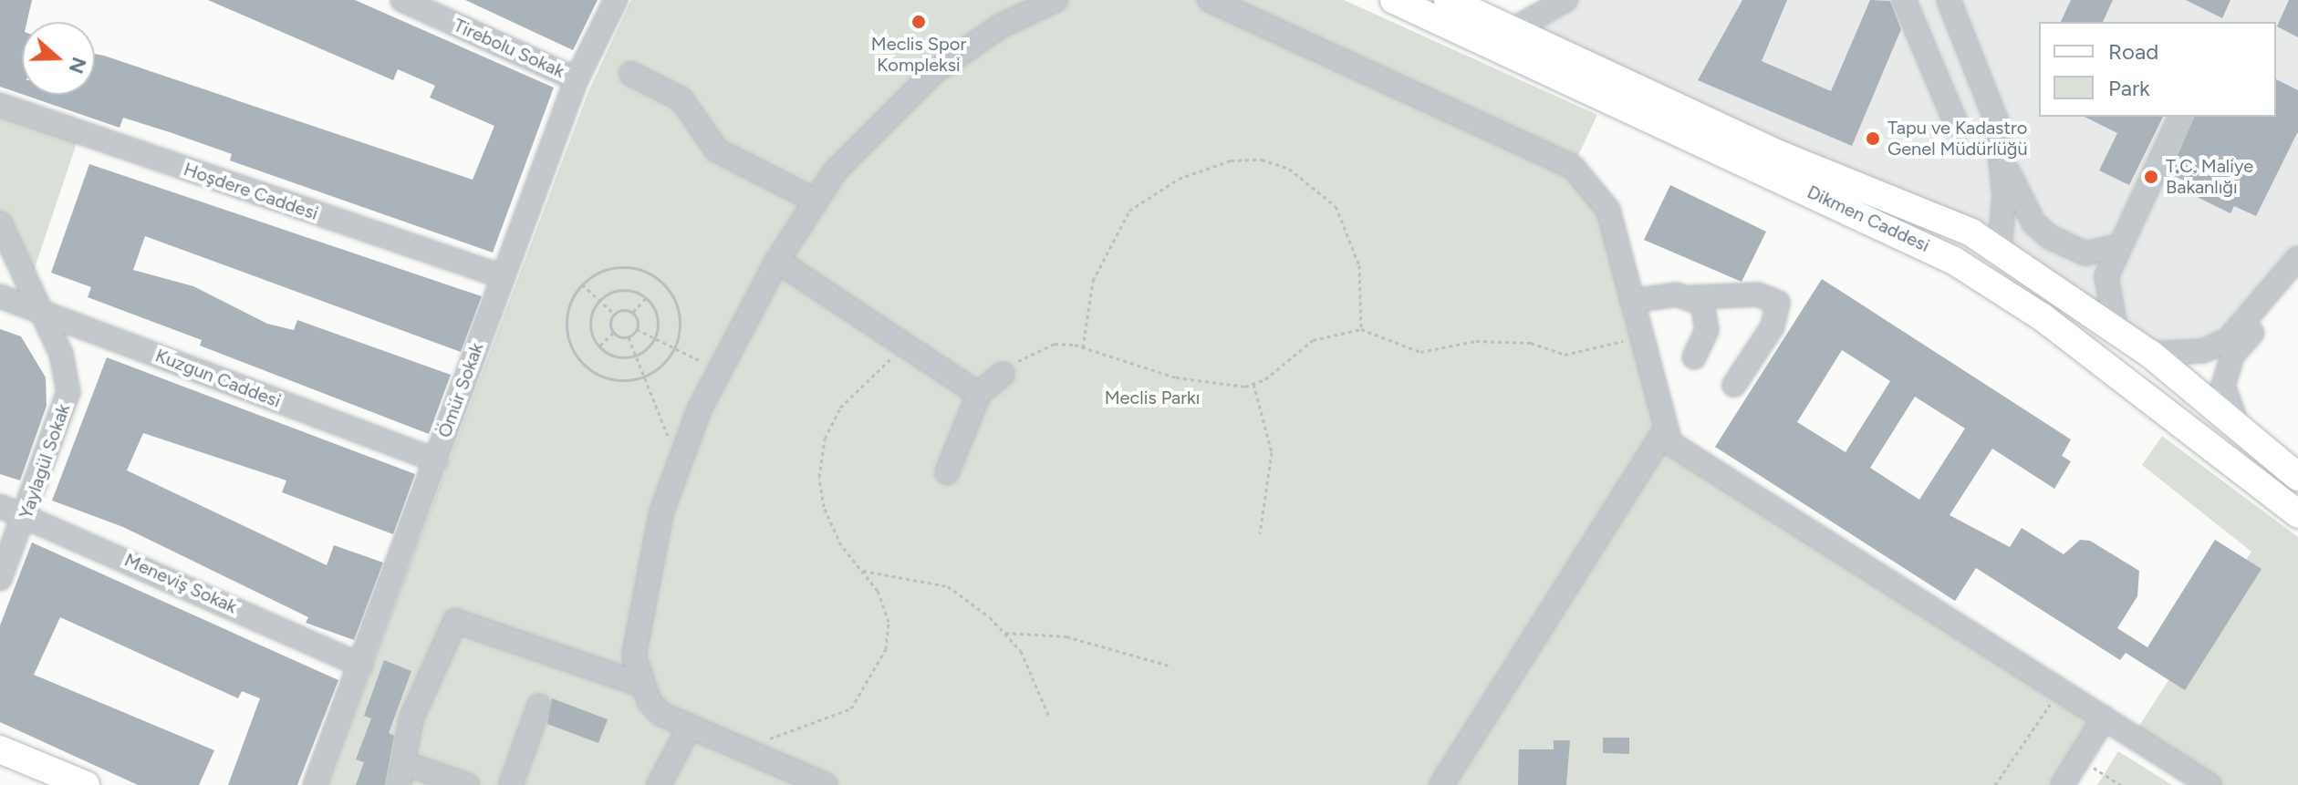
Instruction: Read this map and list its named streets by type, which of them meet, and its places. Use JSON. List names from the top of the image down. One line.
{"streets":{"main road":["Dikmen Caddesi"],"street":["Tirebolu Sokak","Hoşdere Caddesi","Kuzgun Caddesi","Ömür Sokak","Yaylagül Sokak","Meneviş Sokak"]},"crossings":[["Tirebolu Sokak","Ömür Sokak"],["Hoşdere Caddesi","Ömür Sokak"],["Kuzgun Caddesi","Ömür Sokak"],["Kuzgun Caddesi","Yaylagül Sokak"],["Ömür Sokak","Meneviş Sokak"],["Yaylagül Sokak","Meneviş Sokak"]],"parks":["Meclis Parkı"],"places":["Meclis Spor Kompleksi","Tapu ve Kadastro Genel Müdürlüğü","T.C. Maliye Bakanlığı"],"legend":["Road","Park"],"north":"right"}
